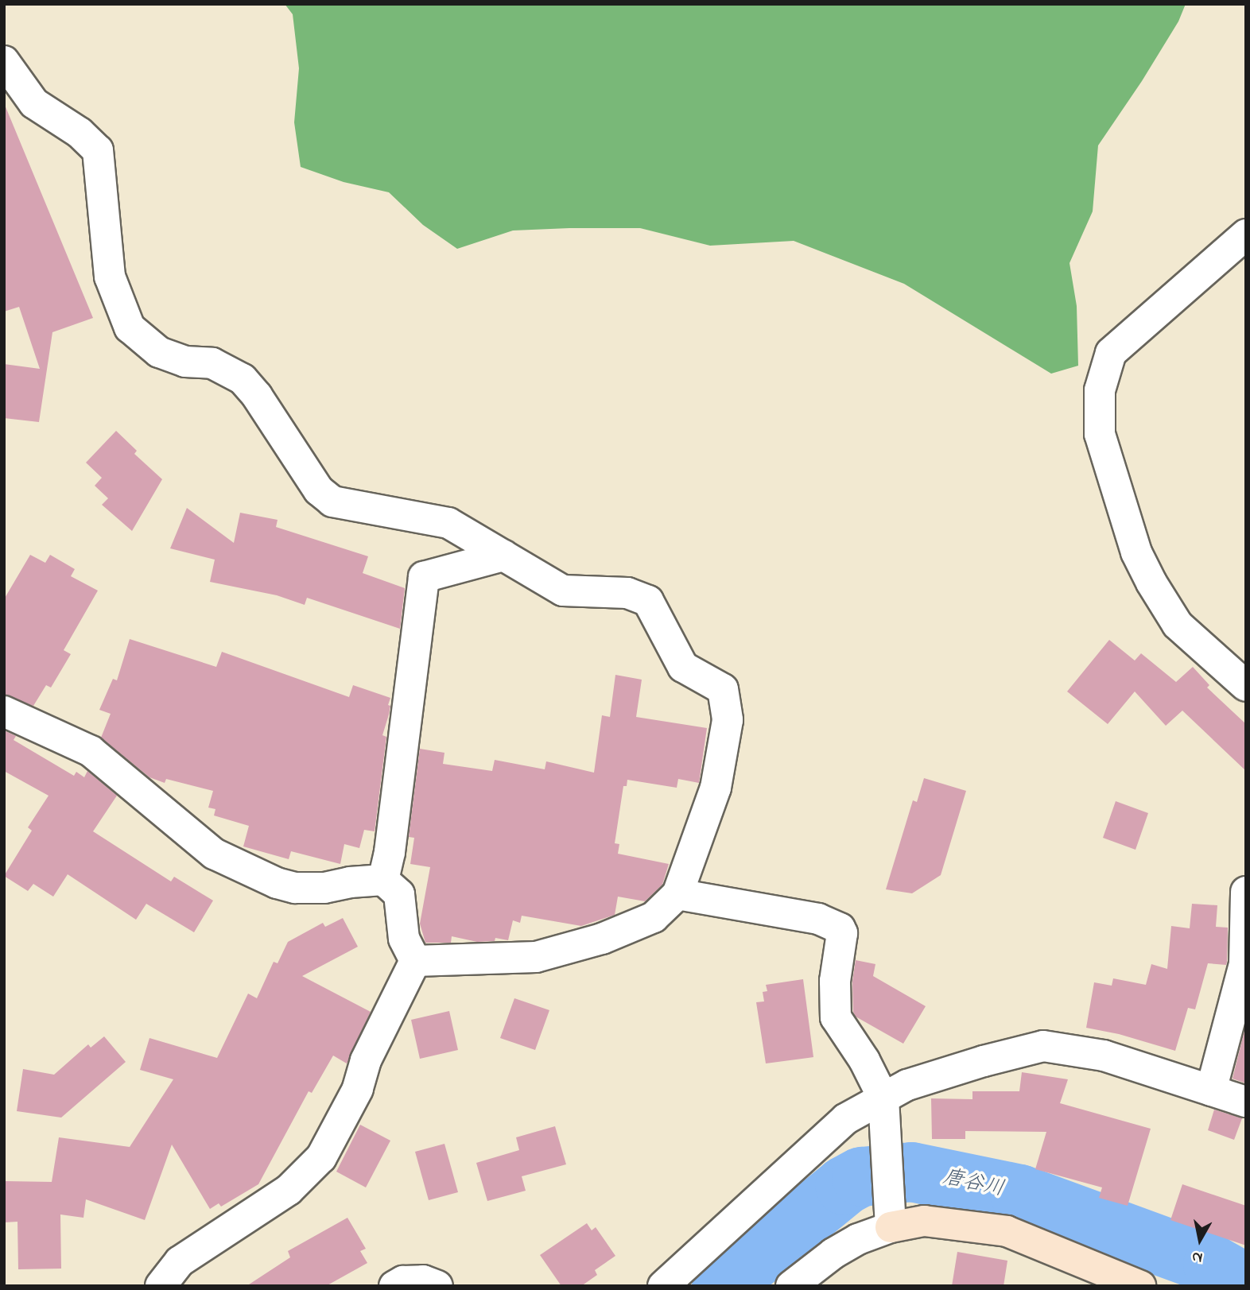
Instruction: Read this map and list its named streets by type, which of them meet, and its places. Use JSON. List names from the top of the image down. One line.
{"water":["唐谷川"],"north":"bottom"}
